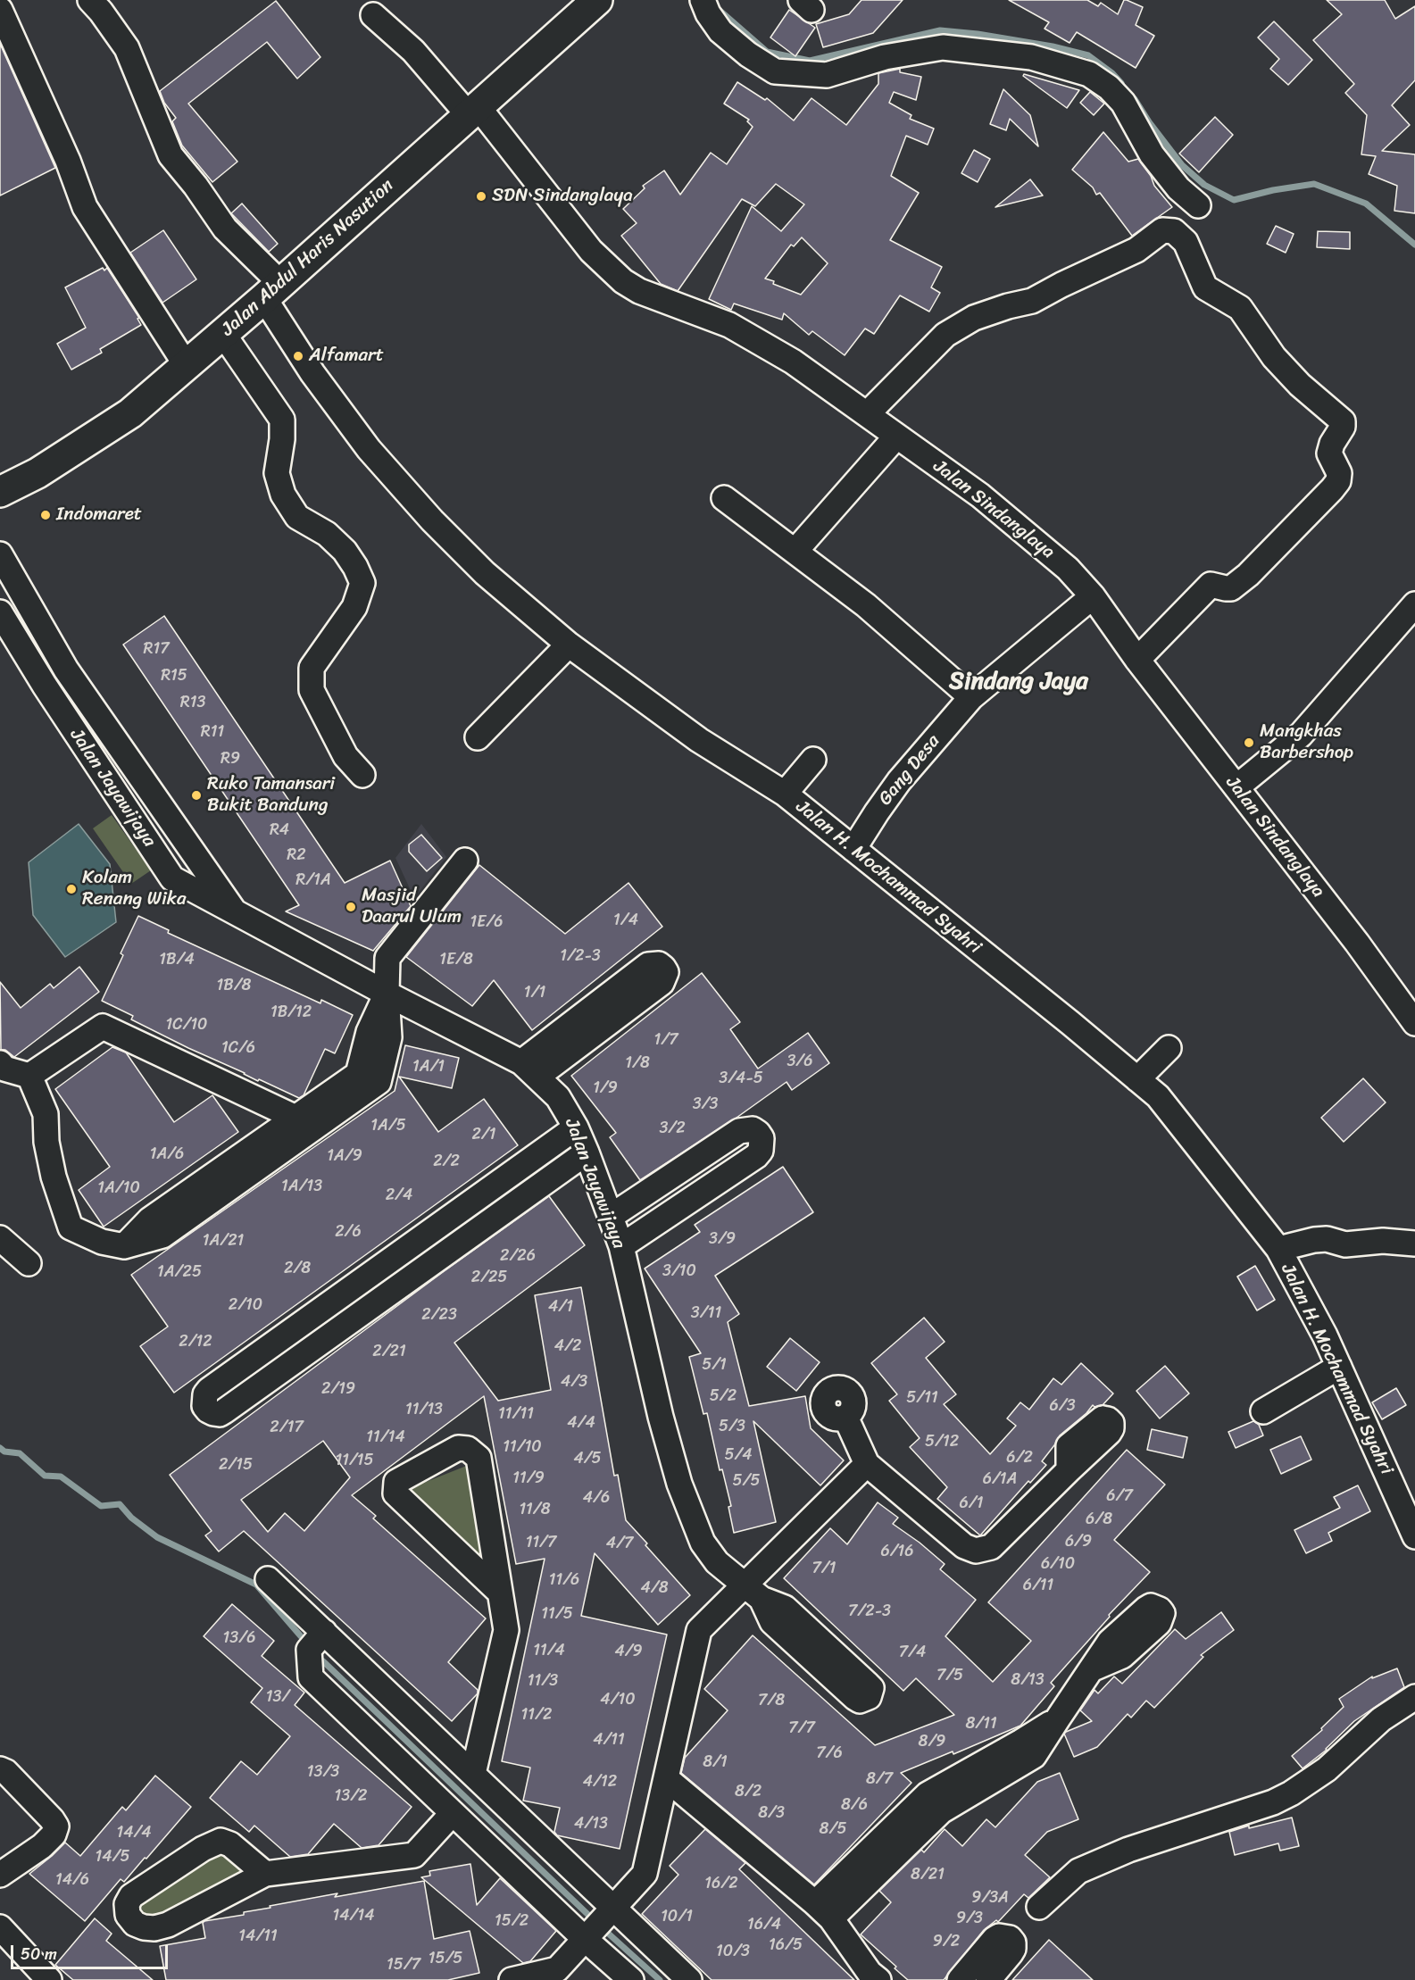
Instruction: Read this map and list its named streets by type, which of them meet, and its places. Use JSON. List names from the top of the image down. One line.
{"streets":{"highway":["Jalan Abdul Haris Nasution"],"street":["Jalan Sindanglaya","Gang Desa","Jalan Jayawijaya","Jalan H. Mochammad Syahri"]},"crossings":[["Jalan Abdul Haris Nasution","Jalan Sindanglaya"],["Jalan Abdul Haris Nasution","Jalan H. Mochammad Syahri"],["Jalan Sindanglaya","Gang Desa"],["Gang Desa","Jalan H. Mochammad Syahri"]],"districts":["Sindang Jaya"],"places":["SDN Sindanglaya","Alfamart","Indomaret","Mangkhas Barbershop","Ruko Tamansari Bukit Bandung","Kolam Renang Wika","Masjid Daarul Ulum"],"house_numbers":["R17","R15","R13","R11","R9","R4","R2","R/1A","1/4","1E/6","1/2-3","1B/4","1E/8","1B/8","1/1","1B/12","1C/10","1/7","1C/6","3/6","1/8","1A/1","3/4-5","1/9","3/3","1A/5","3/2","2/1","1A/6","1A/9","2/2","1A/13","1A/10","2/4","2/6","3/9","1A/21","2/26","2/8","3/10","1A/25","2/25","2/10","4/1","3/11","2/23","2/12","4/2","2/21","5/1","4/3","2/19","5/2","5/11","6/3","11/13","11/11","4/4","5/3","2/17","11/14","5/12","11/10","5/4","6/2","4/5","11/15","2/15","11/9","6/1A","5/5","6/7","4/6","6/1","11/8","6/8","6/9","11/7","4/7","6/16","6/10","7/1","11/6","6/11","4/8","7/2-3","11/5","13/6","11/4","4/9","7/4","7/5","8/13","11/3","13/","4/10","7/8","11/2","8/11","7/7","4/11","8/9","7/6","8/1","13/3","8/7","4/12","8/2","13/2","8/6","8/3","4/13","8/5","14/4","14/5","8/21","14/6","16/2","9/3A","14/14","10/1","9/3","15/2","16/4","14/11","9/2","16/5","10/3","15/5","15/7"],"scale_bar":"50 m"}
